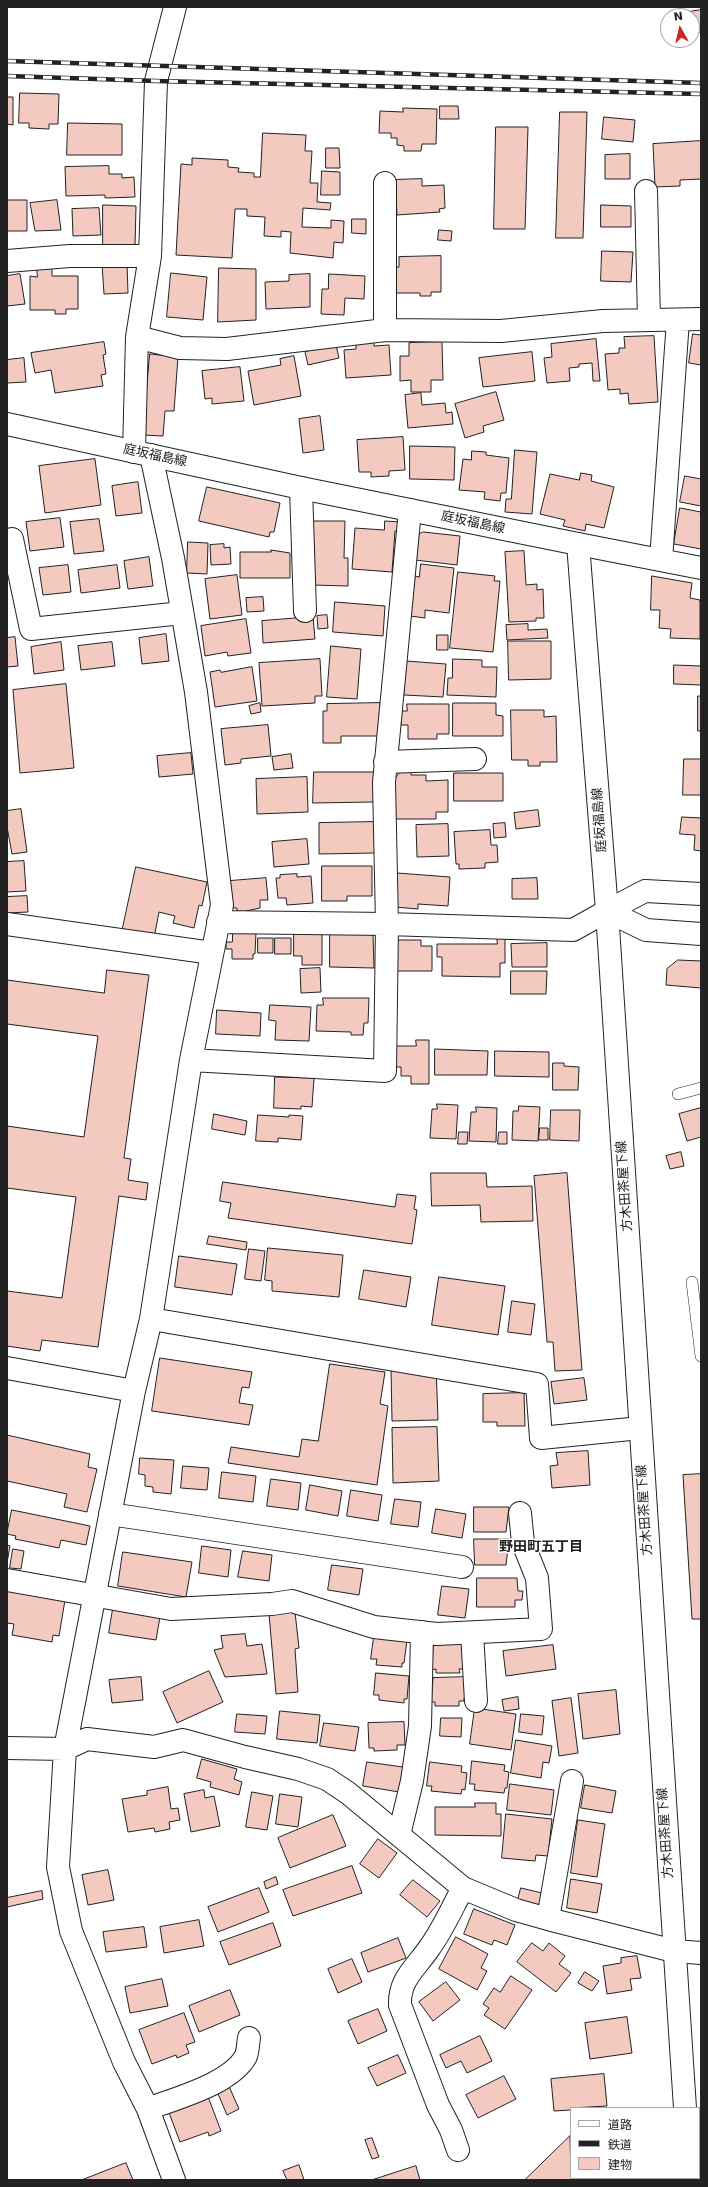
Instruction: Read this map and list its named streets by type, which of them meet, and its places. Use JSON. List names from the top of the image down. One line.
{"streets":{"street":["庭坂福島線","方木田茶屋下線"]},"crossings":[["庭坂福島線","方木田茶屋下線"]],"districts":["野田町五丁目"],"legend":["道路","鉄道","建物"],"north":"top"}
